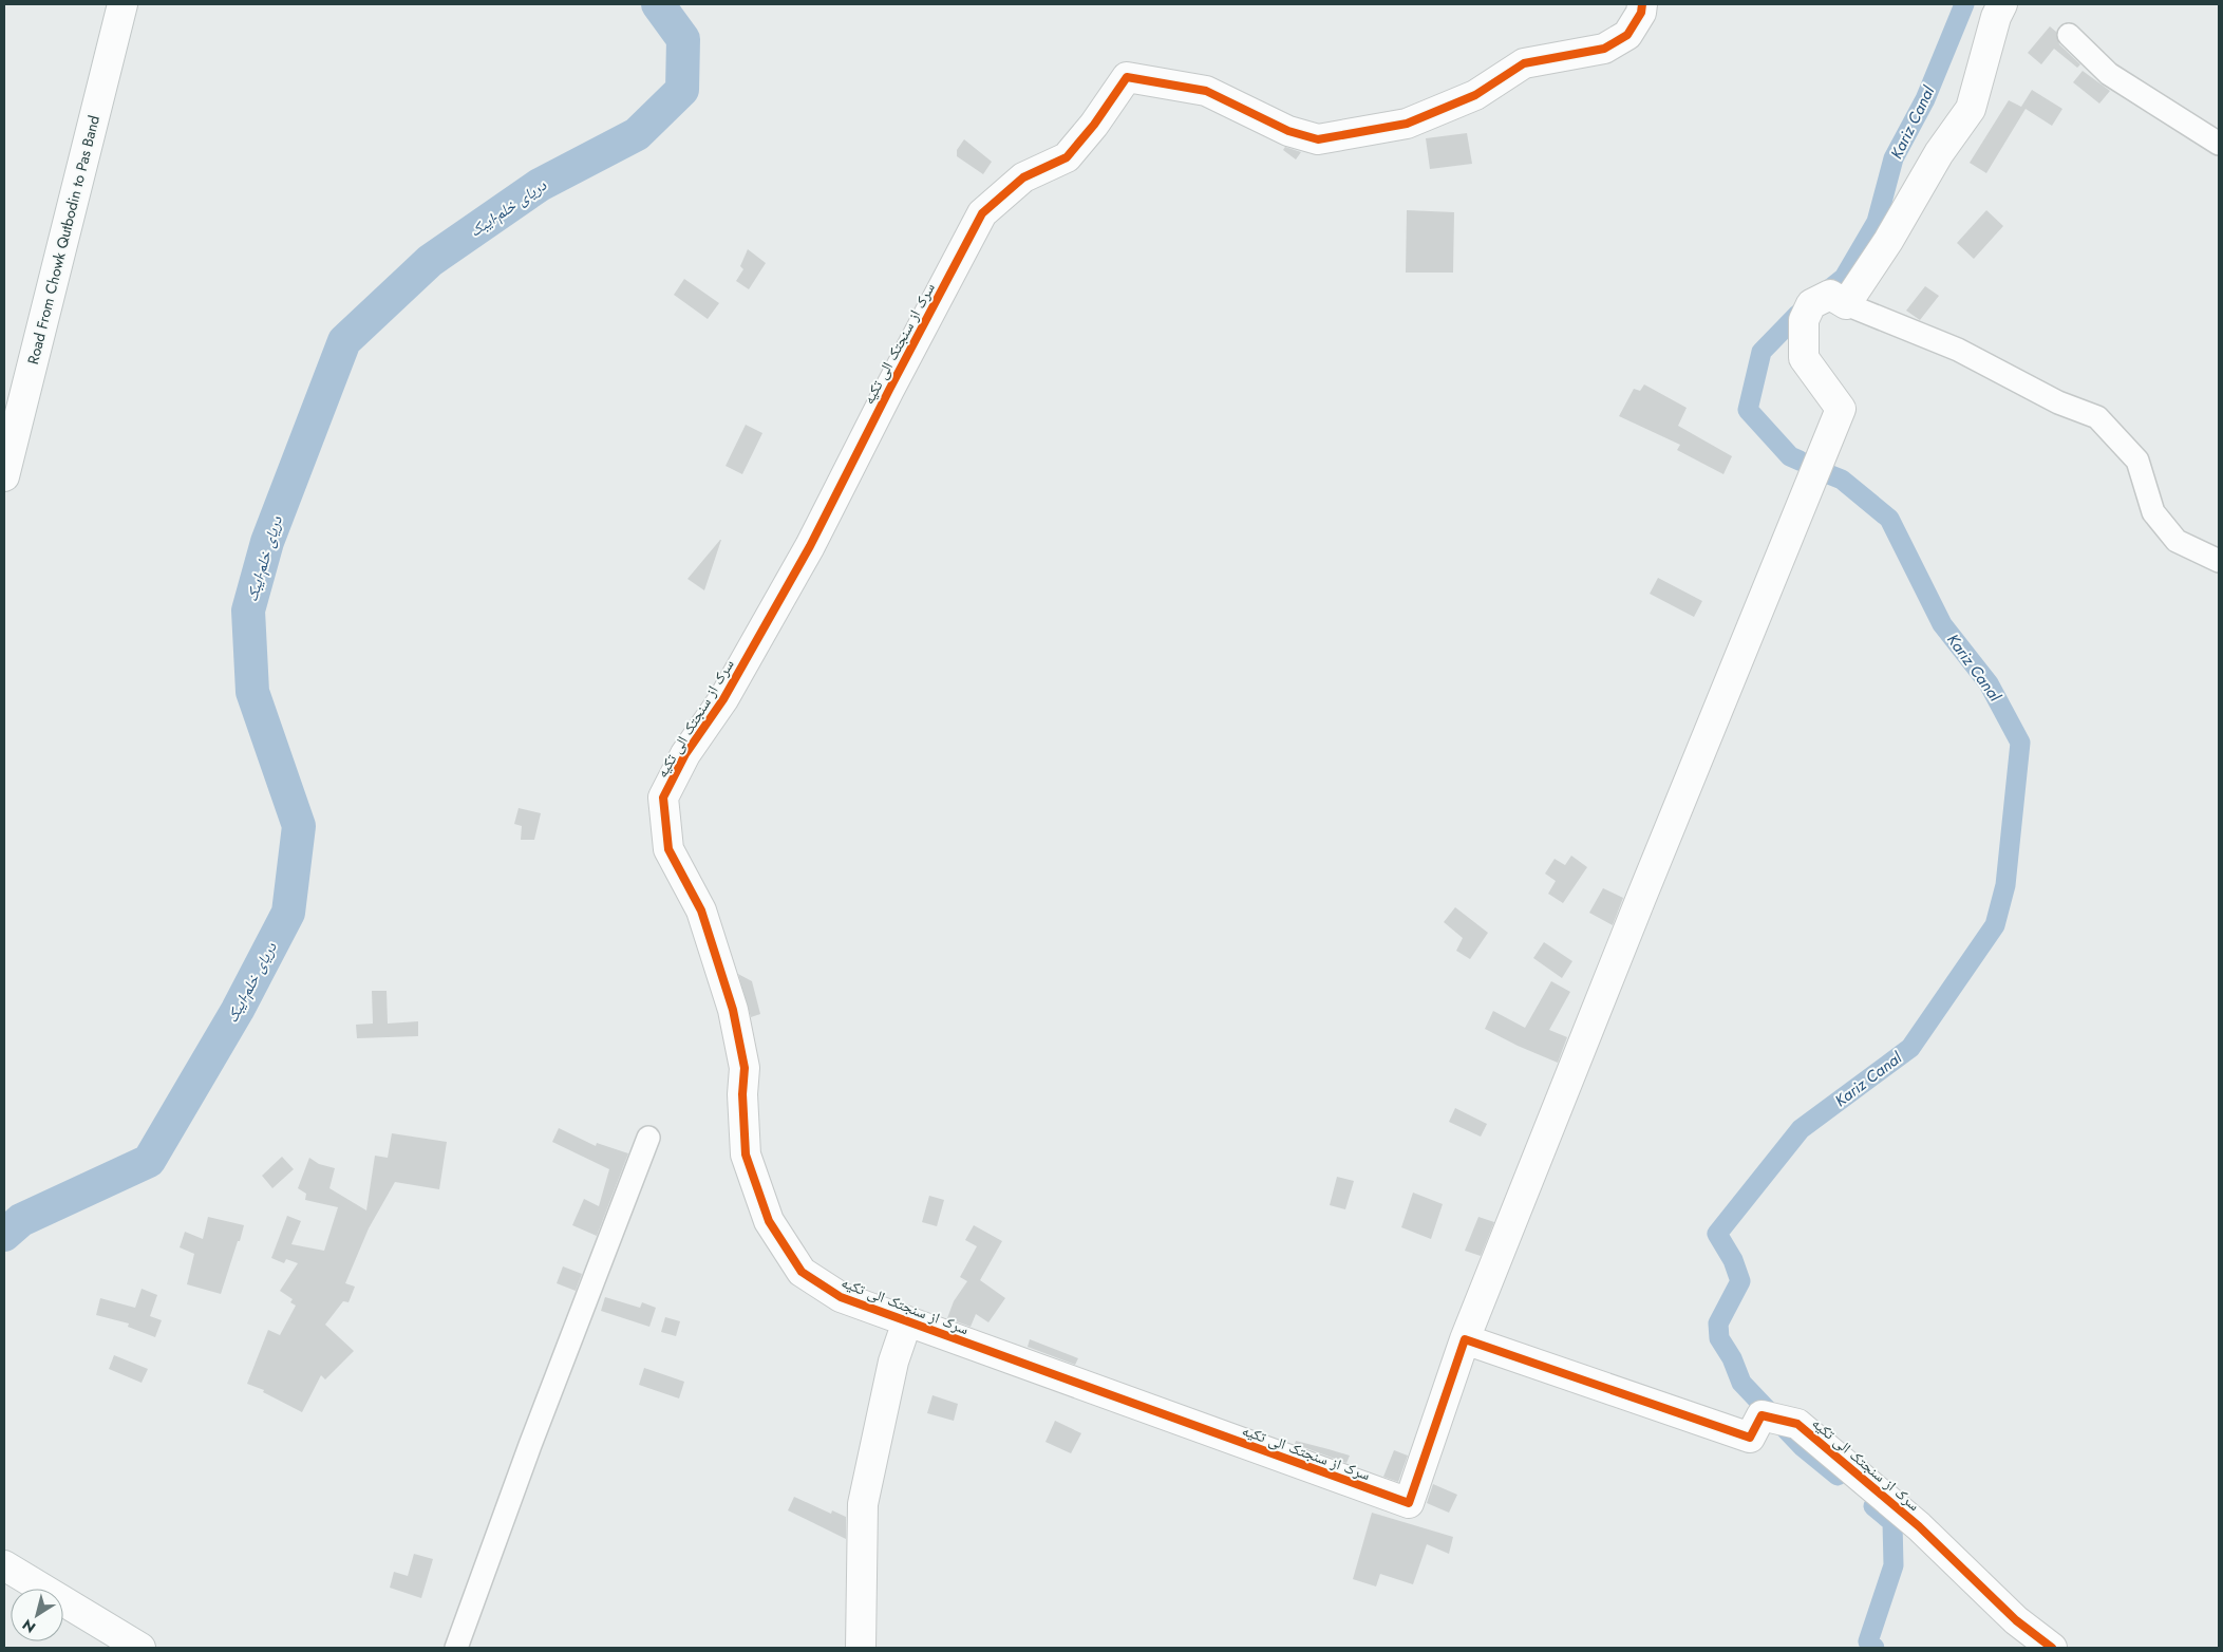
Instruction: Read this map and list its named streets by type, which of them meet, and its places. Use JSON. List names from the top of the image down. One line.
{"streets":{"street":["Road From Chowk Qutbodin to Pas Band","سرک از سنجتک الی تکیه"]},"water":["Kariz Canal","دریای خلم-ایبک"],"north":"bottom left"}
